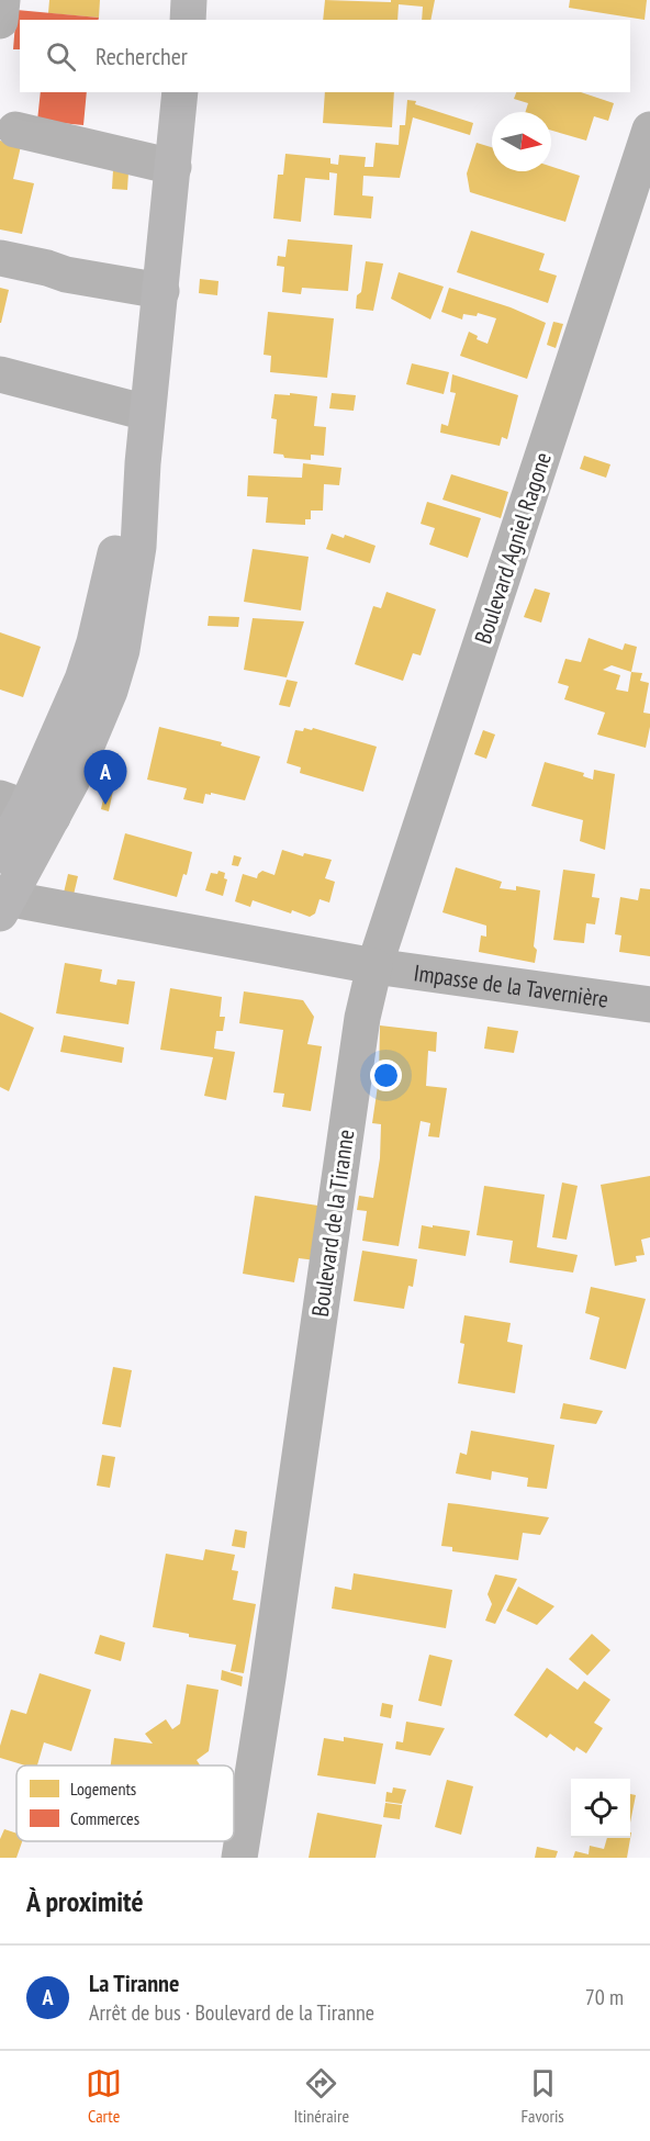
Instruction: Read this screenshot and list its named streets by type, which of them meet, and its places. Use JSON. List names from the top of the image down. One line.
{"streets":{"street":["Boulevard Agniel Ragone","Impasse de la Tavernière","Boulevard de la Tiranne"]},"crossings":[["Boulevard Agniel Ragone","Impasse de la Tavernière"],["Boulevard Agniel Ragone","Boulevard de la Tiranne"],["Impasse de la Tavernière","Boulevard de la Tiranne"]],"legend":["Logements","Commerces"],"north":"right","page":{"search":"Rechercher","pins":"A","heading":"À proximité","list":[{"mark":"A","name":"La Tiranne","note":"Arrêt de bus · Boulevard de la Tiranne","value":"70 m"}],"nav":["Carte","Itinéraire","Favoris"]}}
